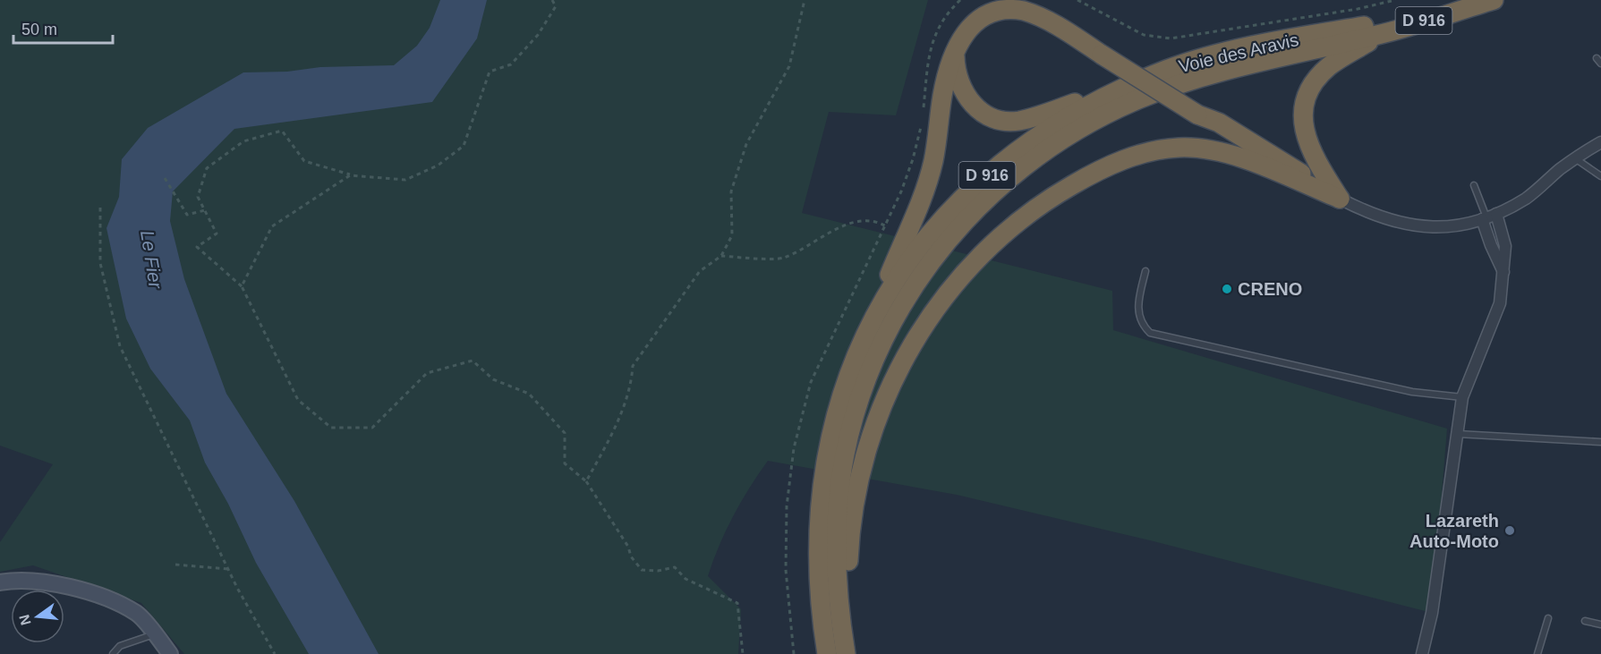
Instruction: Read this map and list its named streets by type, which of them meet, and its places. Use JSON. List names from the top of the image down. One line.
{"streets":{"highway":["D 916","Voie des Aravis"]},"water":["Le Fier"],"places":["CRENO","Lazareth Auto-Moto"],"scale_bar":"50 m","north":"left"}
